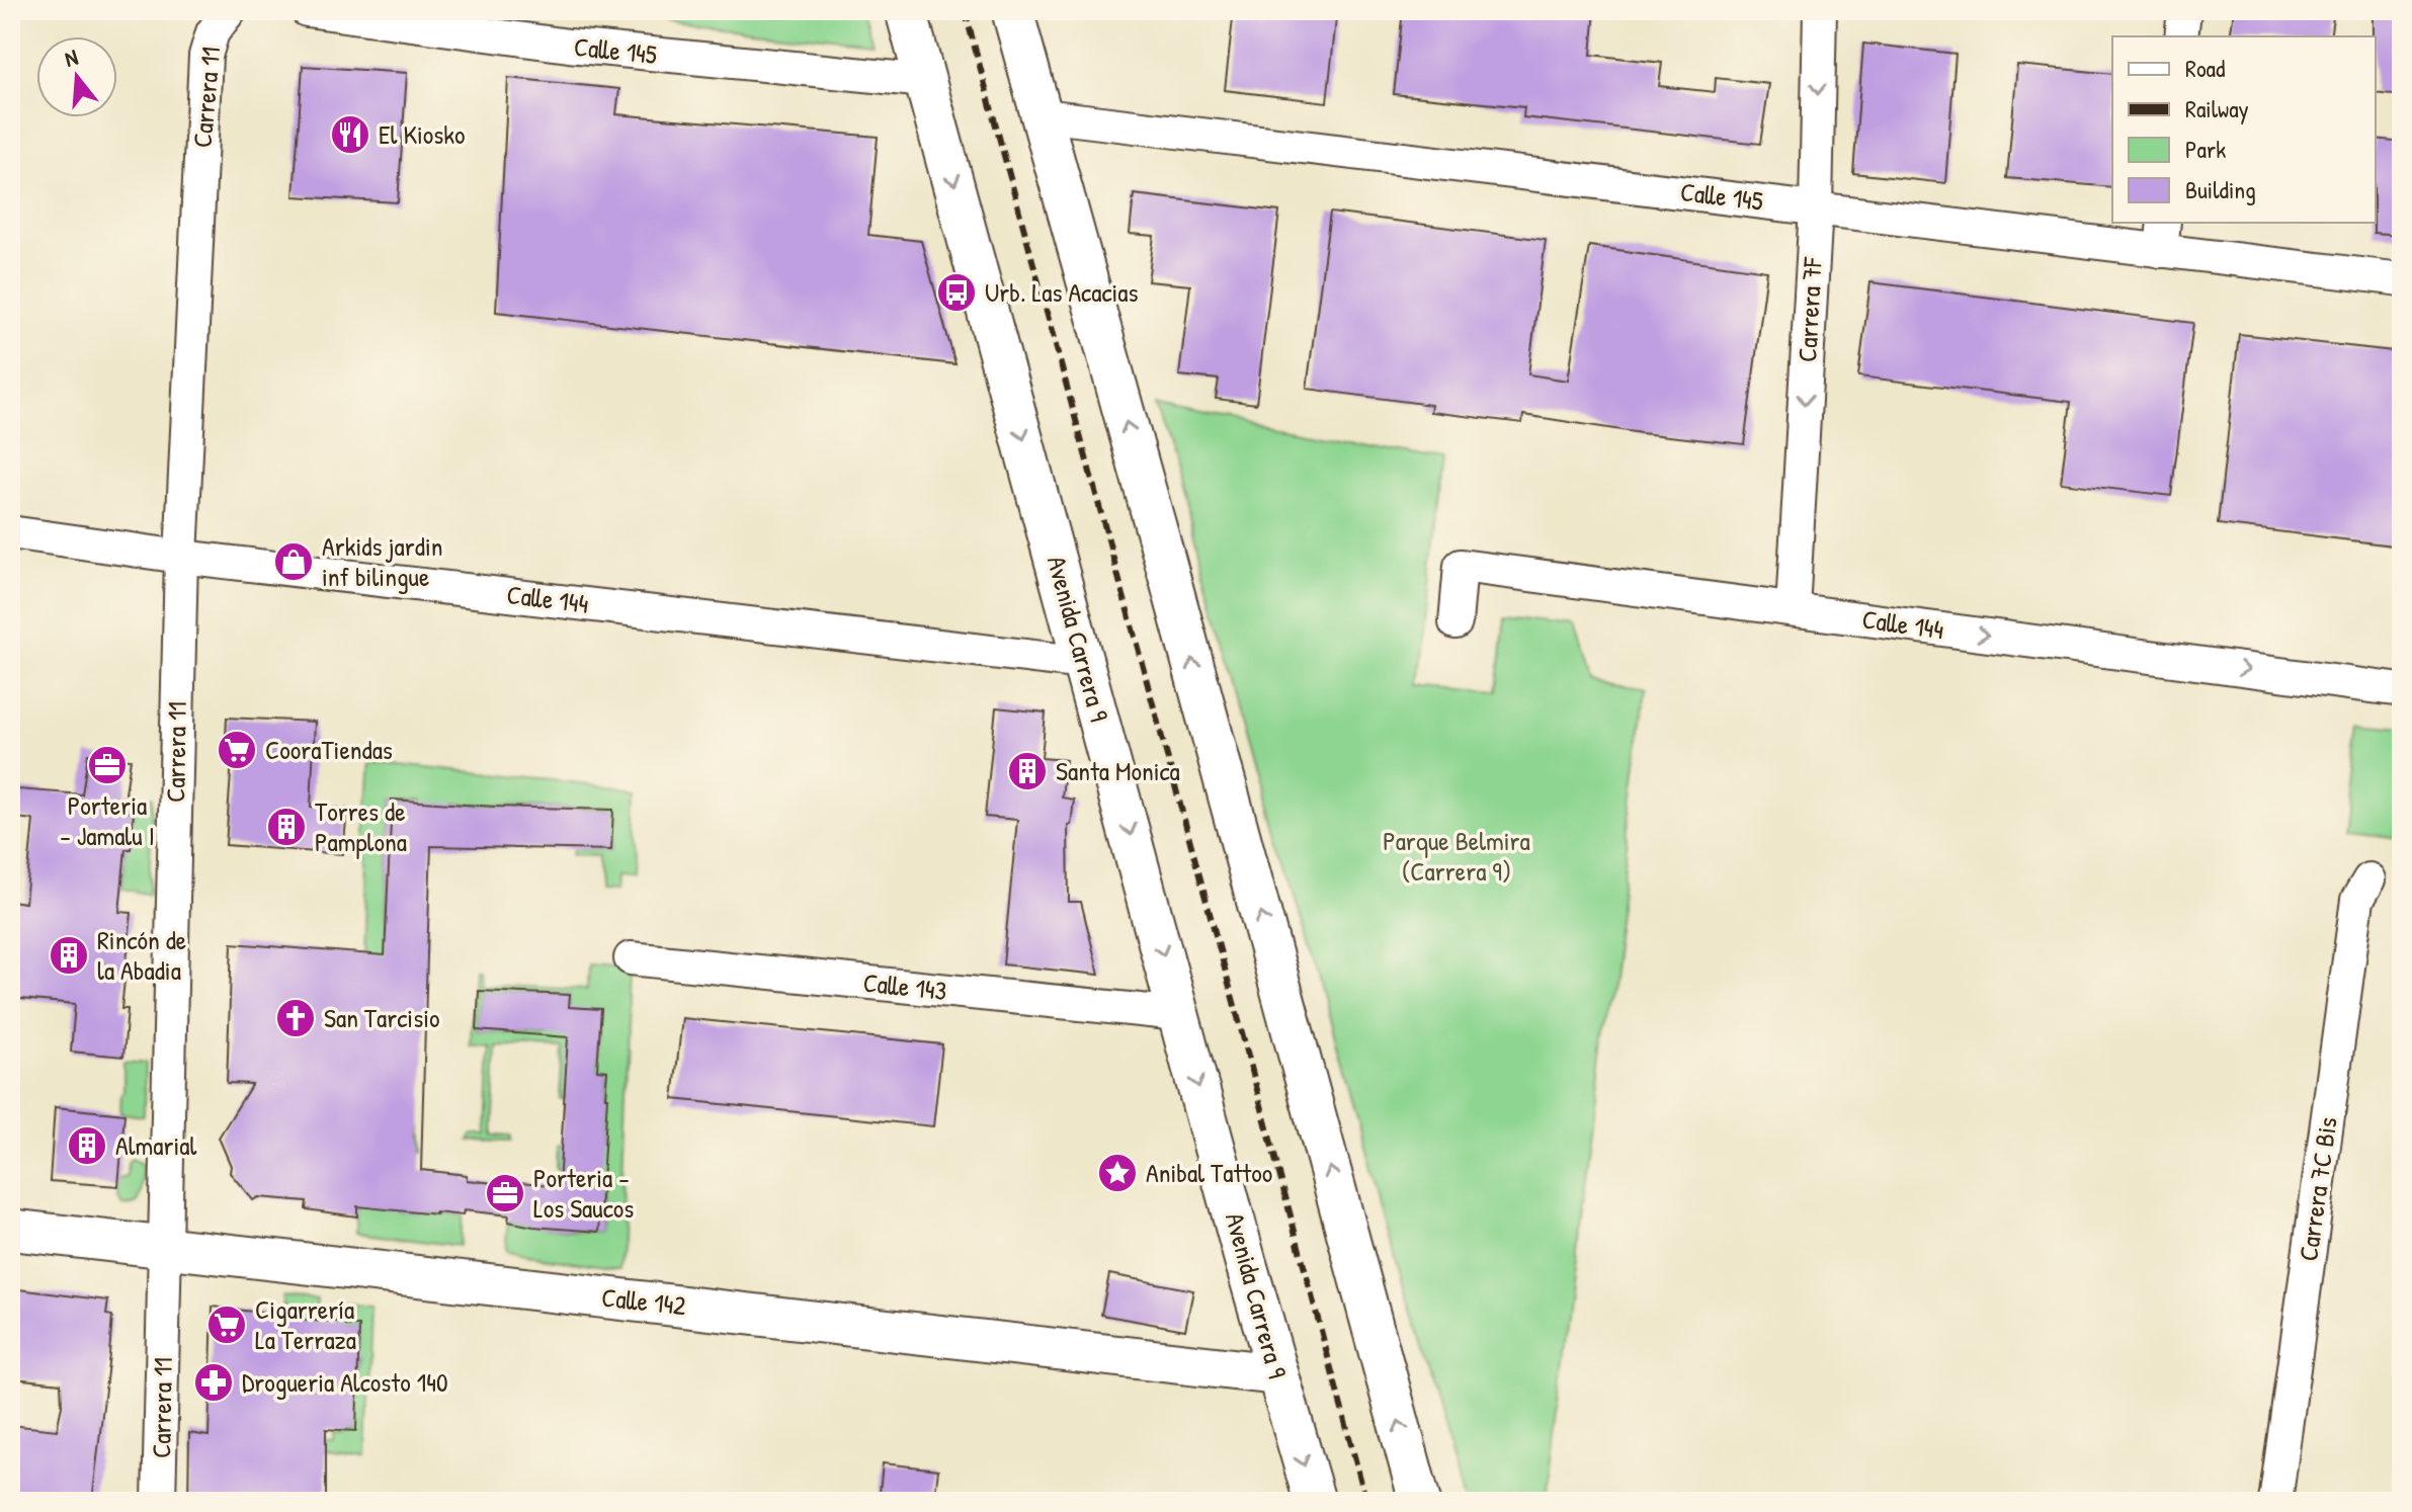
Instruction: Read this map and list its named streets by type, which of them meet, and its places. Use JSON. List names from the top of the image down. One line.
{"streets":{"main road":["Avenida Carrera 9","Calle 142"],"street":["Calle 145","Carrera 11","Carrera 7F","Calle 144","Calle 143","Carrera 7C Bis"]},"crossings":[["Calle 145","Carrera 7F"],["Calle 145","Avenida Carrera 9"],["Carrera 11","Calle 144"],["Carrera 11","Calle 142"],["Carrera 7F","Calle 144"],["Calle 144","Avenida Carrera 9"],["Avenida Carrera 9","Calle 143"],["Avenida Carrera 9","Calle 142"]],"one_way":["Carrera 7F"],"parks":["Parque Belmira (Carrera 9)"],"places":{"restaurant":["El Kiosko"],"bus stop":["Urb. Las Acacias"],"shop":["Arkids jardin inf bilingue"],"supermarket":["CooraTiendas","Cigarrería La Terraza"],"office":["Porteria - Jamalu I","Porteria - Los Saucos"],"building":["Santa Monica","Torres de Pamplona","Rincón de la Abadia","Almarial"],"church":["San Tarcisio"],"place":["Anibal Tattoo"],"pharmacy":["Drogueria Alcosto 140"]},"legend":["Road","Railway","Park","Building"],"north":"top"}
